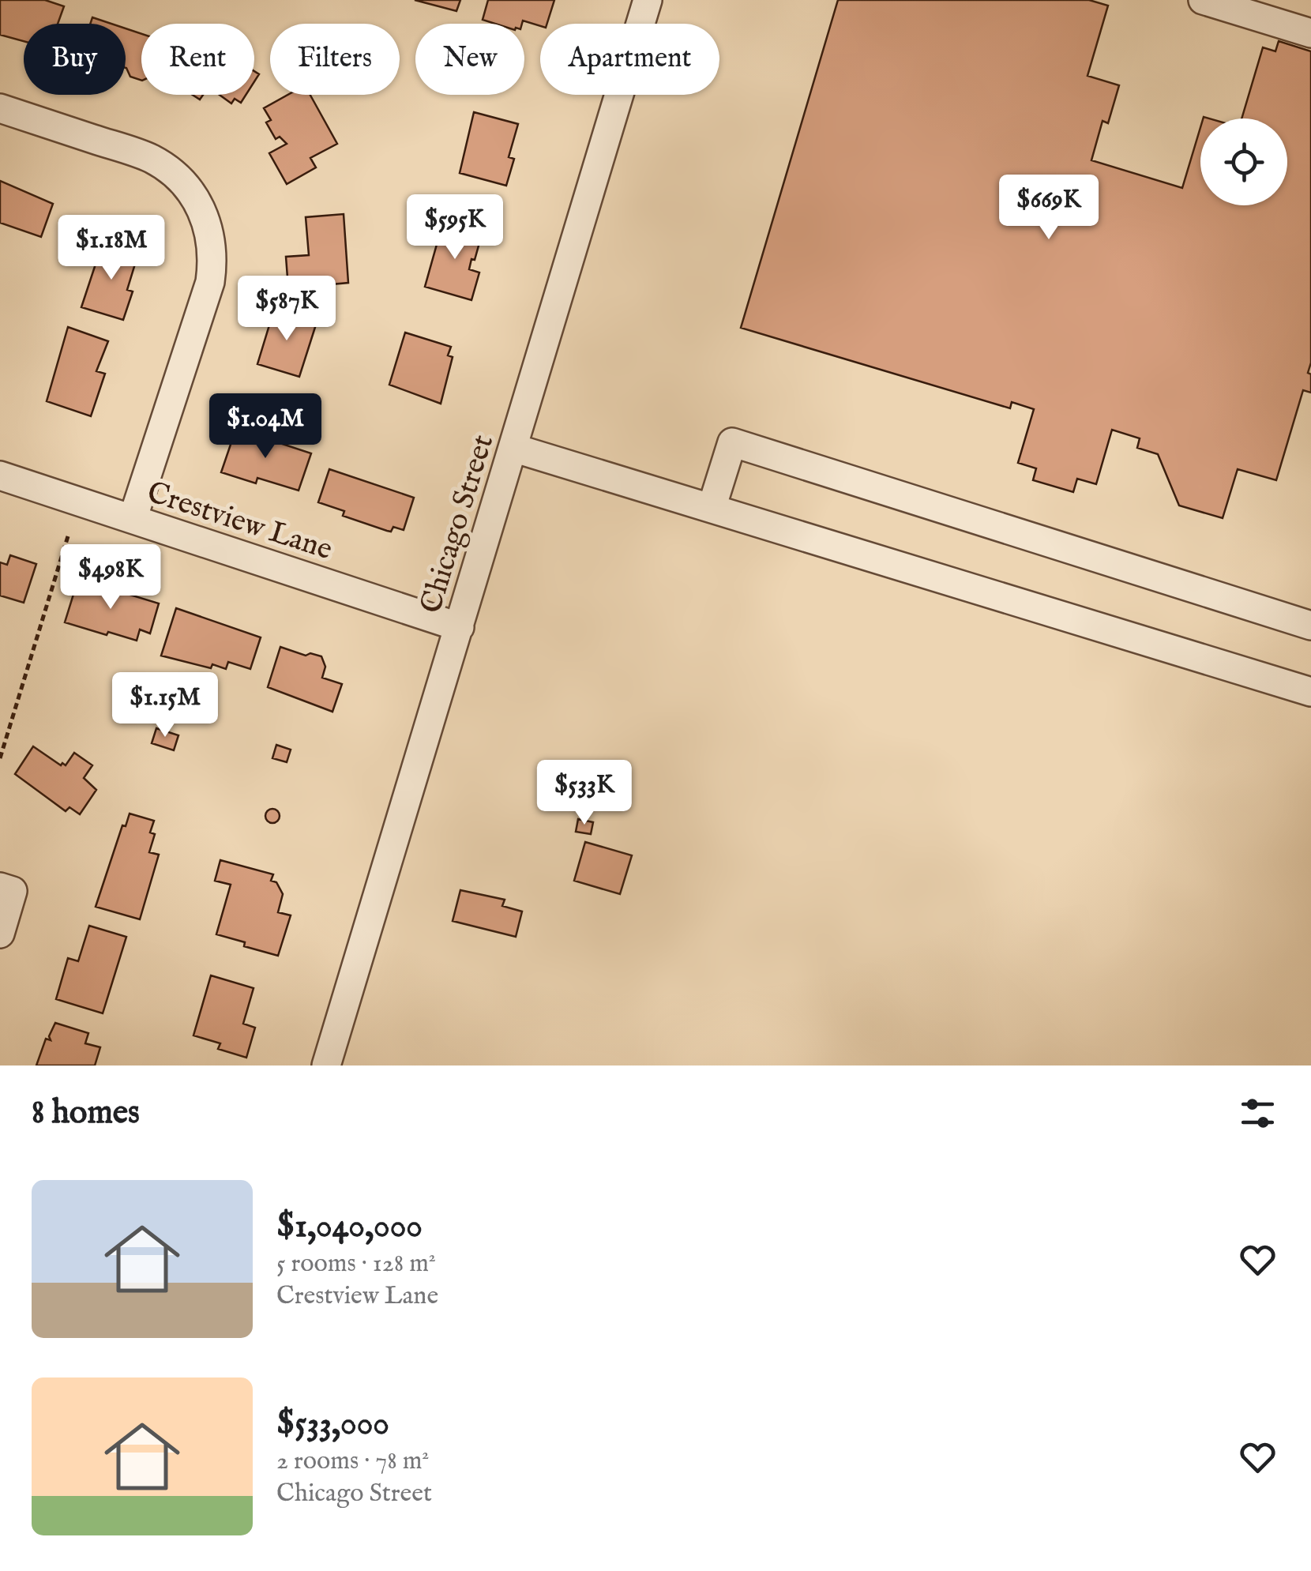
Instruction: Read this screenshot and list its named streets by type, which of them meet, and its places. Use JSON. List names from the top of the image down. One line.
{"streets":{"street":["Crestview Lane","Chicago Street"]},"crossings":[["Crestview Lane","Chicago Street"]],"page":{"chip":["Buy","Rent","Filters","New","Apartment"],"price":["$669K","$595K","$1.18M","$587K","$1.04M","$498K","$1.15M","$533K"],"heading":"8 homes","list":[{"name":"$1,040,000","note":"5 rooms · 128 m² · Crestview Lane"},{"name":"$533,000","note":"2 rooms · 78 m² · Chicago Street"}]}}
